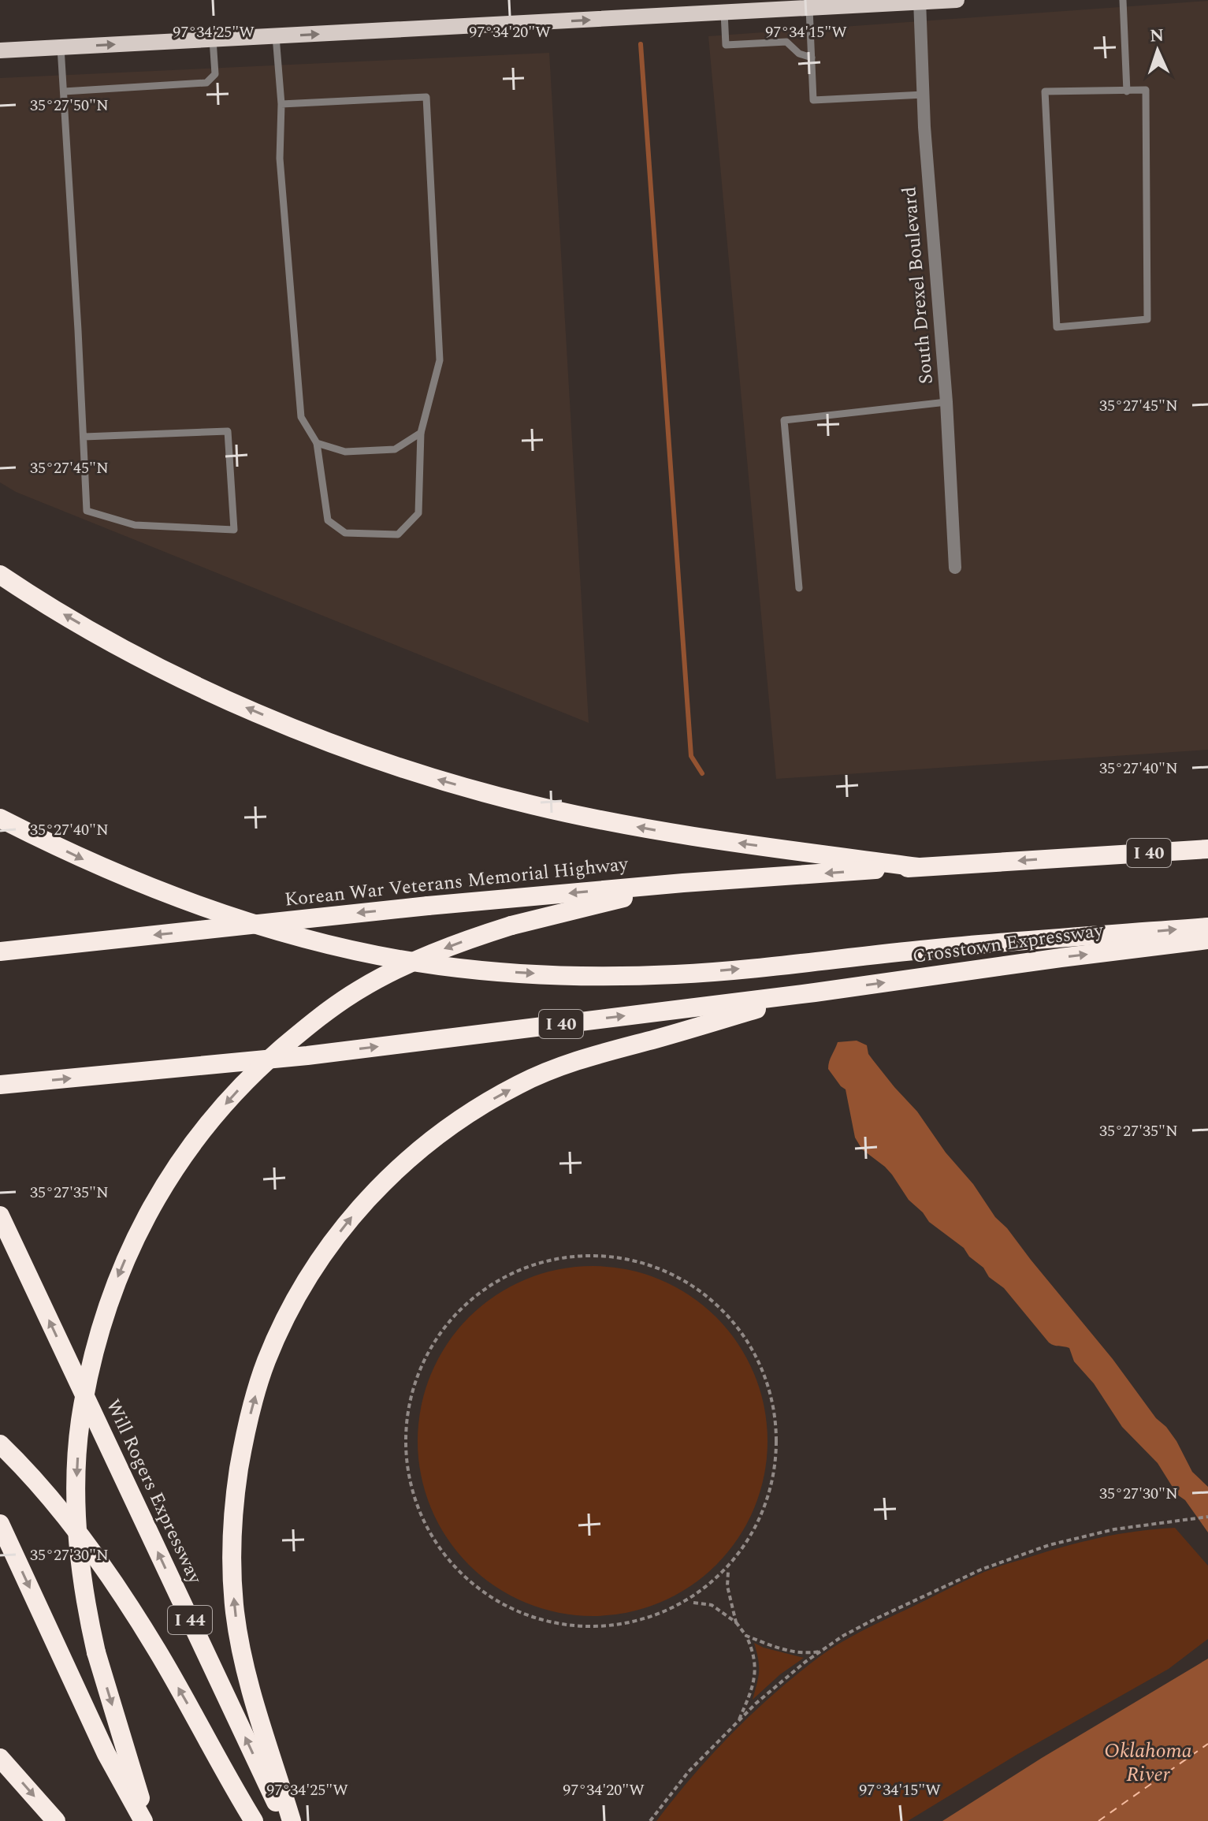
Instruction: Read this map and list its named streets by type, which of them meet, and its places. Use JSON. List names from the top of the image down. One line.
{"streets":{"highway":["I 40","Korean War Veterans Memorial Highway","Crosstown Expressway","Will Rogers Expressway","I 44"],"street":["South Drexel Boulevard"]},"crossings":[["I 40","Korean War Veterans Memorial Highway"],["I 40","Crosstown Expressway"]],"water":["Oklahoma River"],"north":"top","coordinates":["97°34'25\"W","97°34'20\"W","97°34'15\"W","35°27'50\"N","35°27'45\"N","35°27'40\"N","35°27'35\"N","35°27'30\"N"]}
